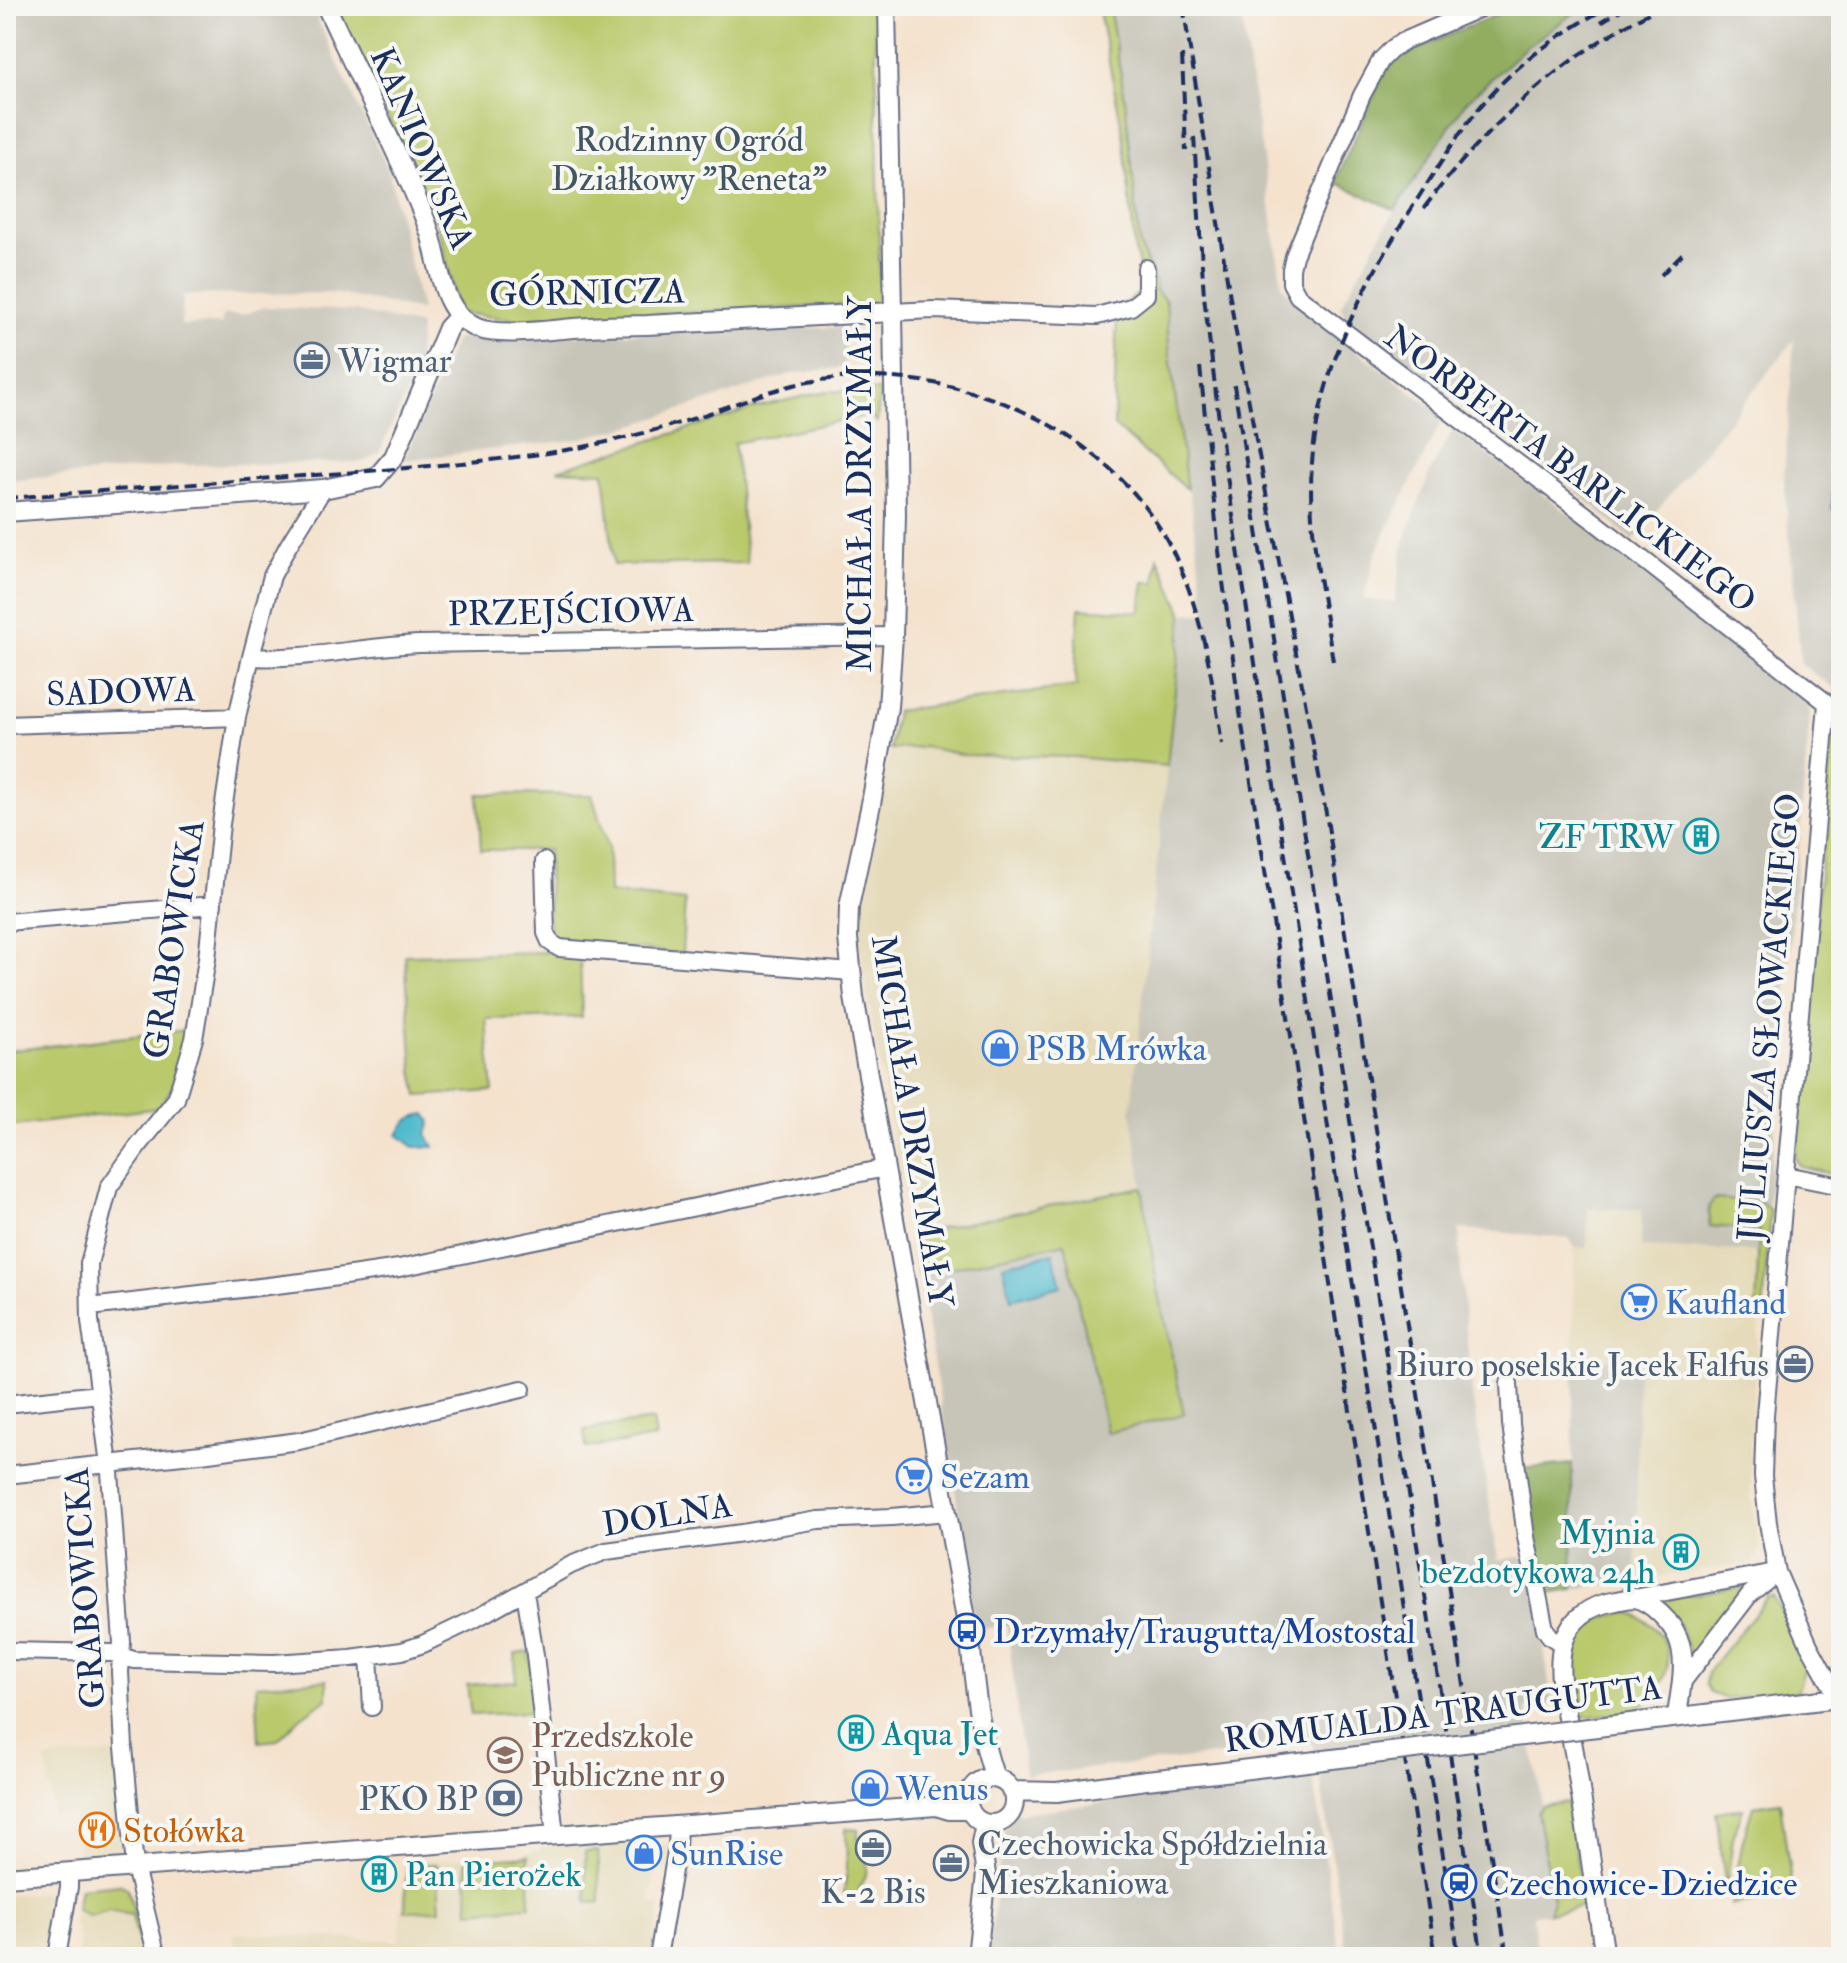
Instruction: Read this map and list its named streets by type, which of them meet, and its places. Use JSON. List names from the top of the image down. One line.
{"streets":{"street":["KANIOWSKA","GÓRNICZA","NORBERTA BARLICKIEGO","MICHAŁA DRZYMAŁY","PRZEJŚCIOWA","SADOWA","GRABOWICKA","JULIUSZA SŁOWACKIEGO","DOLNA","ROMUALDA TRAUGUTTA"]},"crossings":[["KANIOWSKA","GÓRNICZA"],["GÓRNICZA","MICHAŁA DRZYMAŁY"],["GÓRNICZA","GRABOWICKA"],["NORBERTA BARLICKIEGO","JULIUSZA SŁOWACKIEGO"],["MICHAŁA DRZYMAŁY","PRZEJŚCIOWA"],["MICHAŁA DRZYMAŁY","DOLNA"],["MICHAŁA DRZYMAŁY","ROMUALDA TRAUGUTTA"],["PRZEJŚCIOWA","GRABOWICKA"],["SADOWA","GRABOWICKA"],["GRABOWICKA","DOLNA"],["JULIUSZA SŁOWACKIEGO","ROMUALDA TRAUGUTTA"]],"parks":["Rodzinny Ogród Działkowy \"Reneta\""],"places":{"office":["Wigmar","Biuro poselskie Jacek Falfus","K-2 Bis","Czechowicka Spółdzielnia Mieszkaniowa"],"building":["ZF TRW","Myjnia bezdotykowa 24h","Aqua Jet","Pan Pierożek"],"shop":["PSB Mrówka","Wenus","SunRise"],"supermarket":["Kaufland","Sezam"],"bus stop":["Drzymały/Traugutta/Mostostal"],"school or university":["Przedszkole Publiczne nr 9"],"bank":["PKO BP"],"restaurant":["Stołówka"],"station":["Czechowice-Dziedzice"]}}
